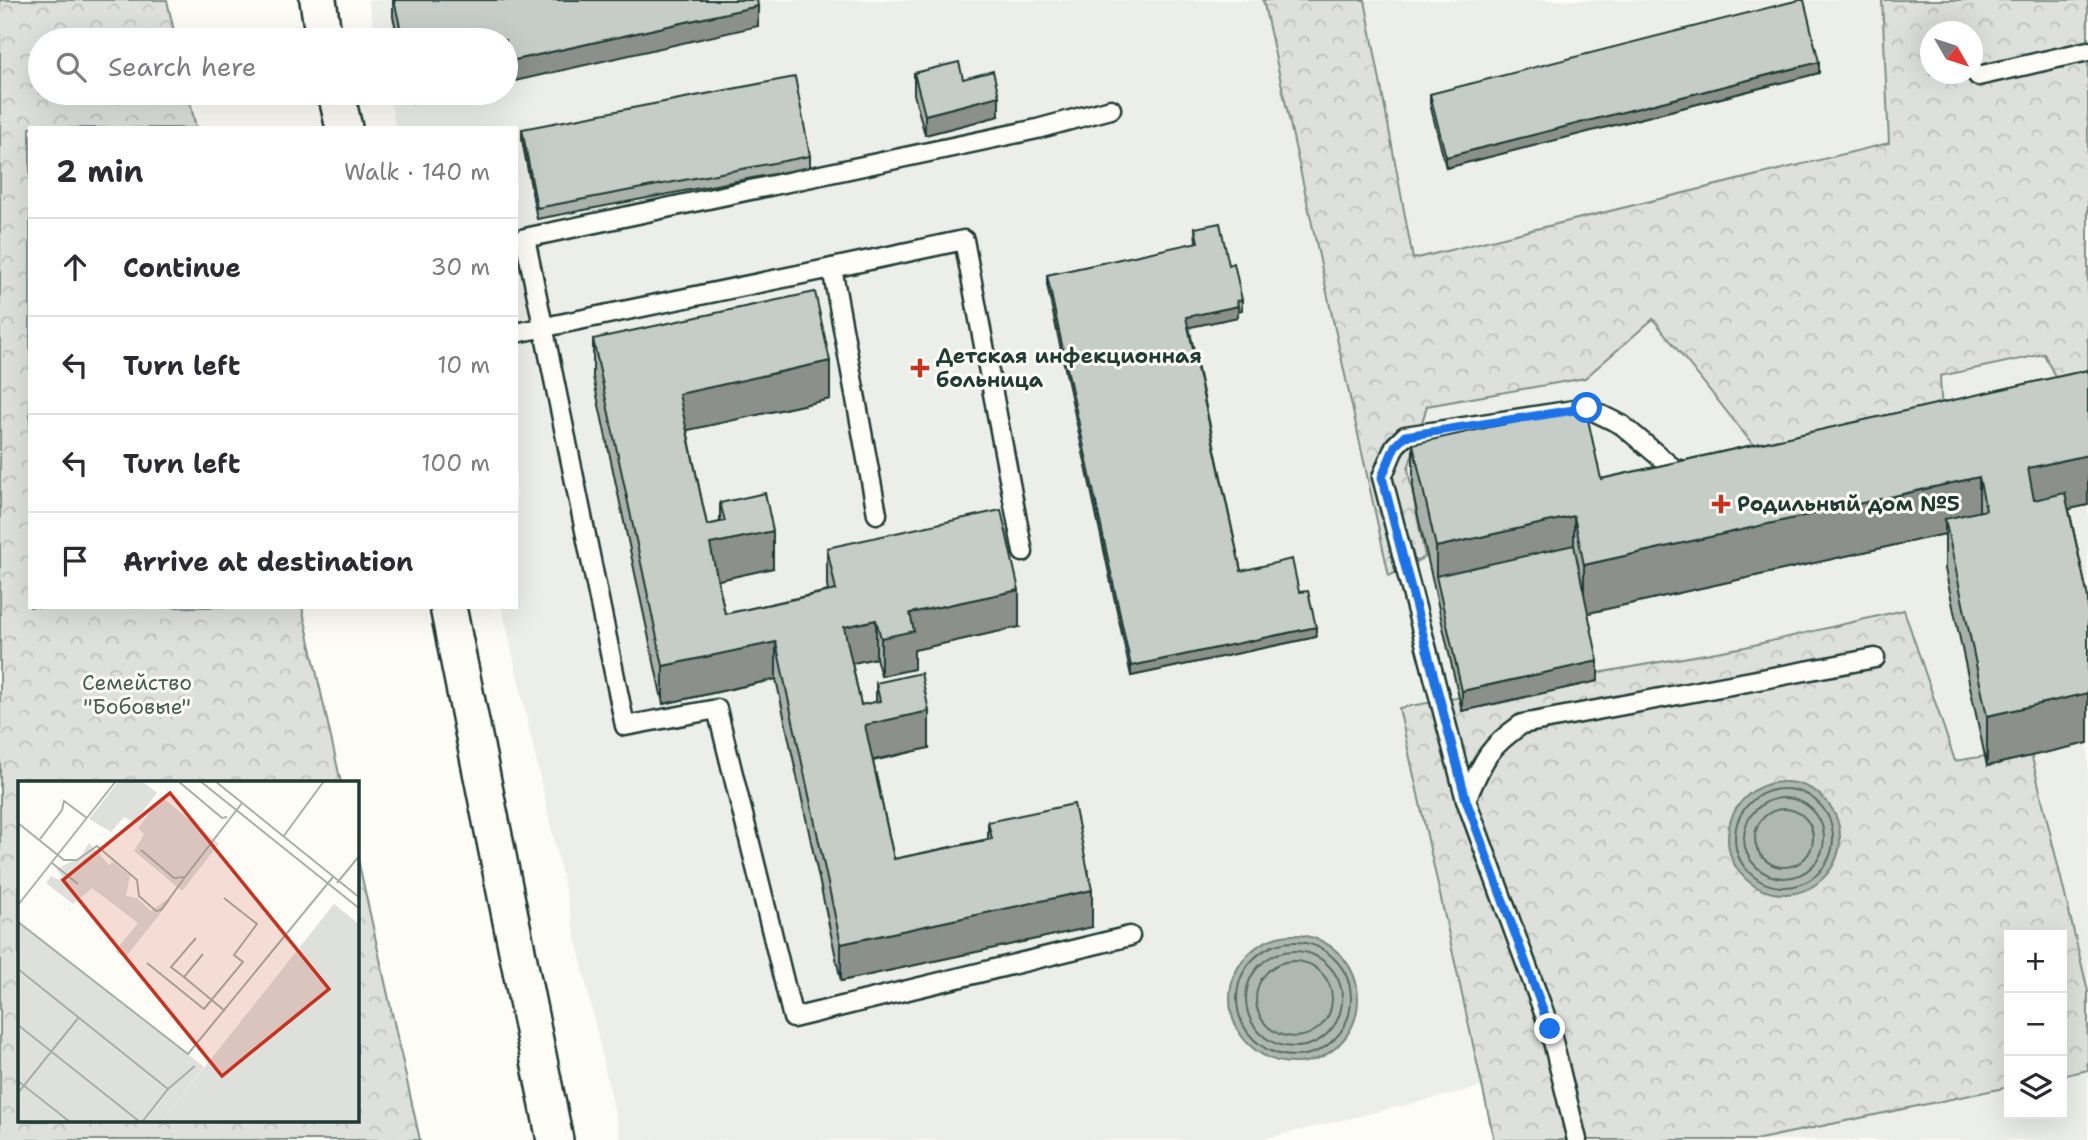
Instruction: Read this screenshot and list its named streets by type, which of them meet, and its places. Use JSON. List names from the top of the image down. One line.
{"parks":["Семейство \"Бобовые\""],"places":{"health":["Детская инфекционная больница","Родильный дом №5"]},"north":"bottom right","page":{"search":"Search here","heading":["2 min","Walk · 140 m"],"list":[["Continue","30 m"],["Turn left","10 m"],["Turn left","100 m"],"Arrive at destination"],"map_buttons":["+","−"]}}
